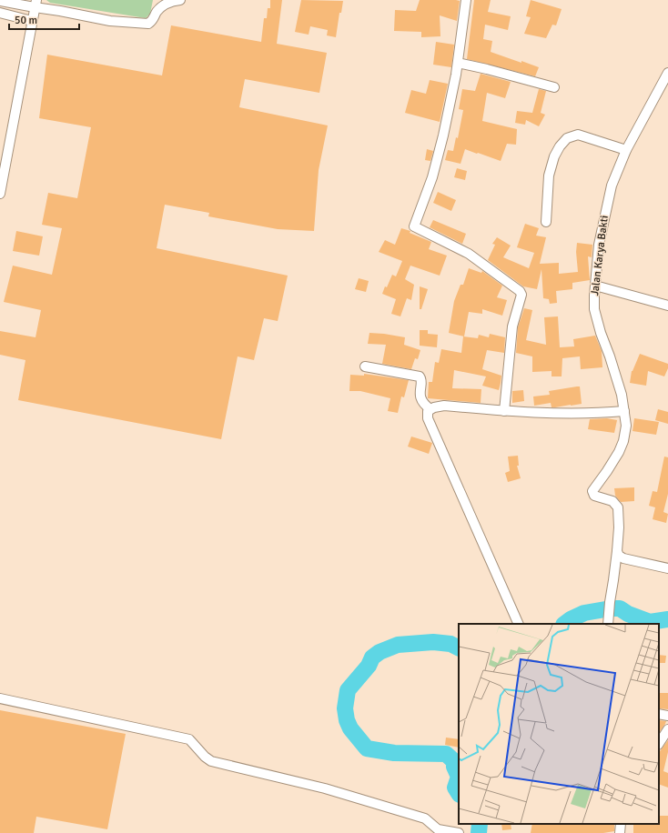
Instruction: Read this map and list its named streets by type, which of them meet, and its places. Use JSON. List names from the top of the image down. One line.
{"streets":{"street":["Jalan Karya Bakti"]},"scale_bar":"50 m"}
